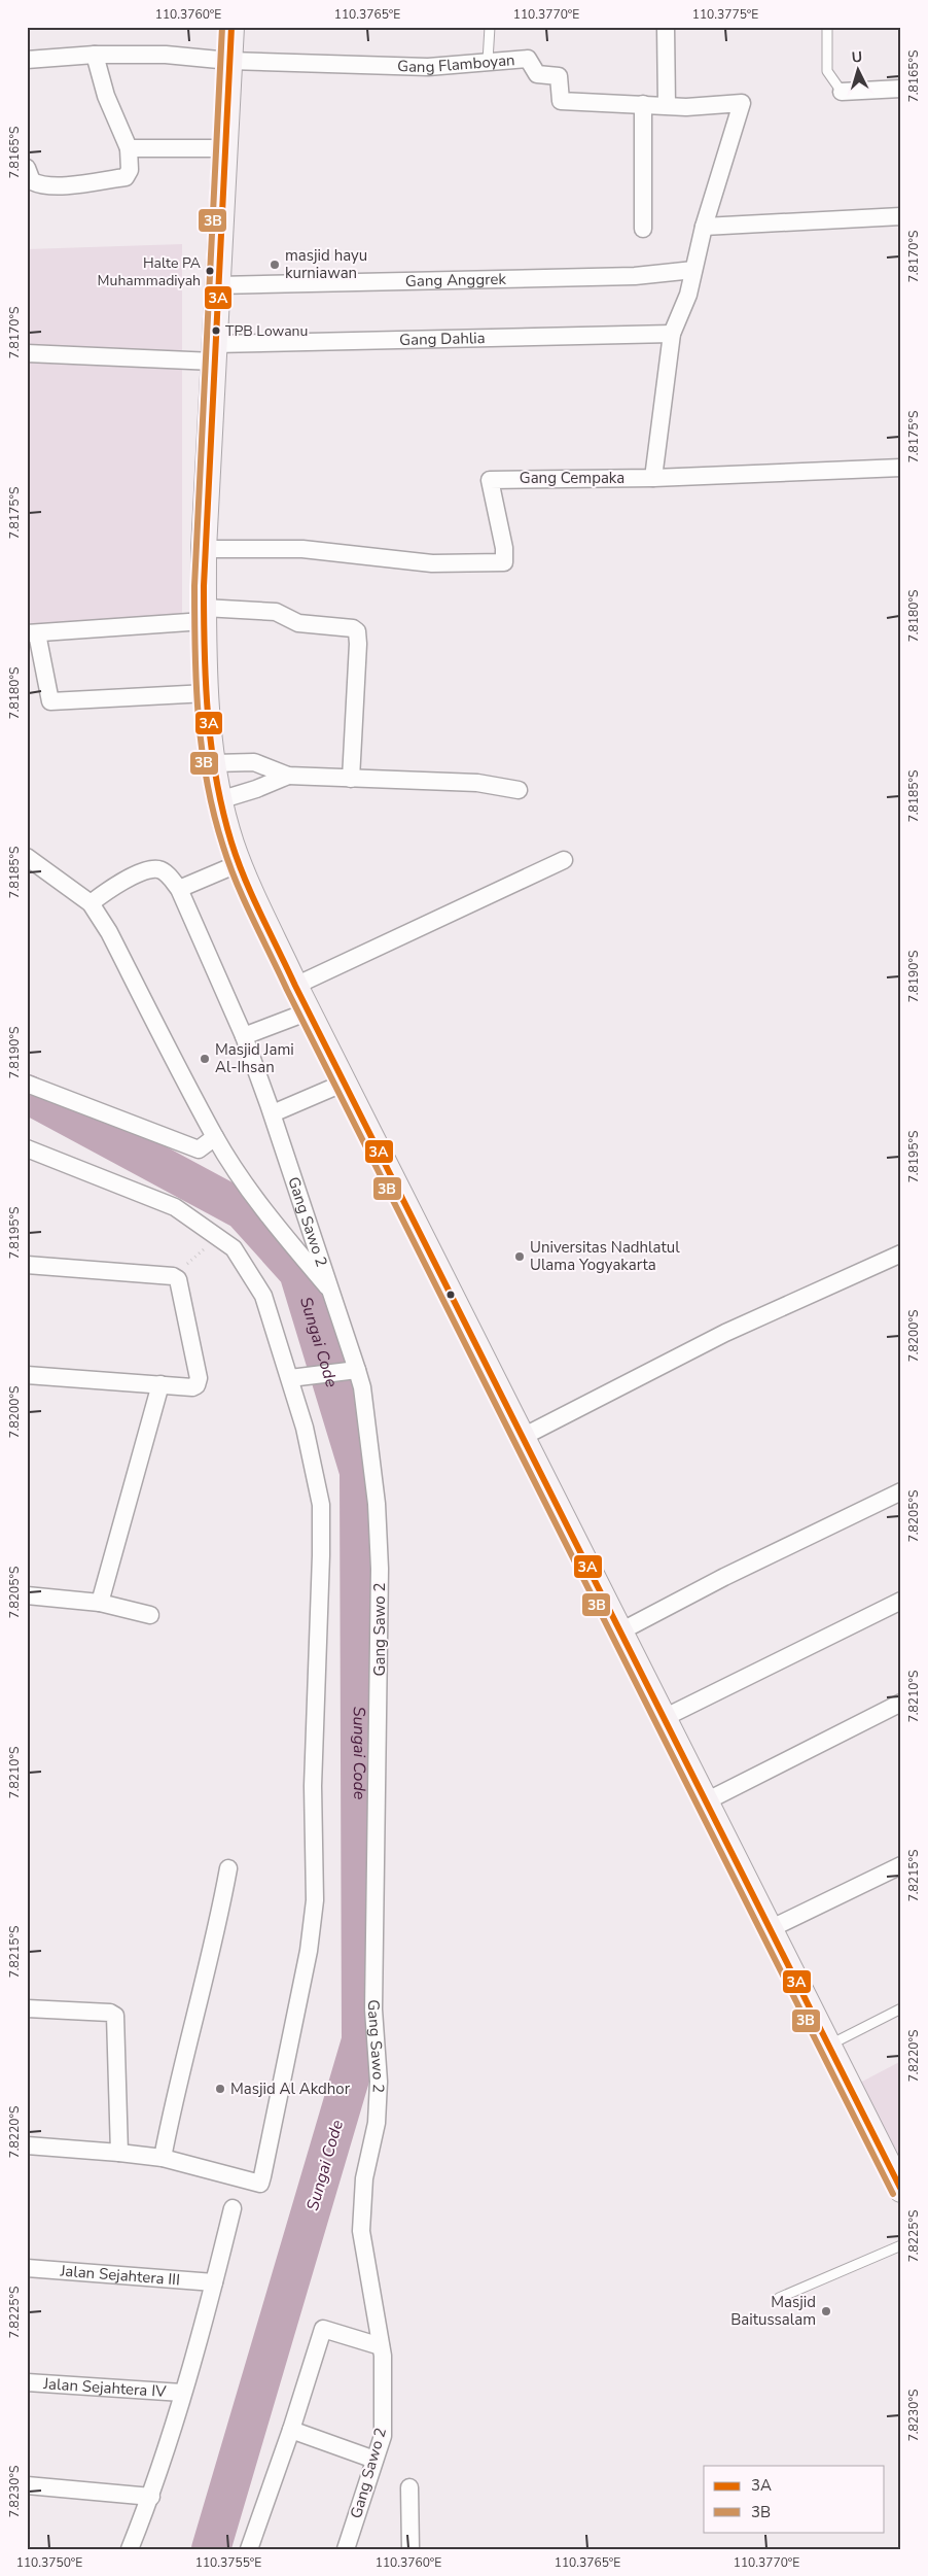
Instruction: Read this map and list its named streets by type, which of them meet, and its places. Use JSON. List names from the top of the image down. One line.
{"streets":{"street":["Gang Flamboyan","Gang Anggrek","Gang Dahlia","Gang Cempaka","Gang Sawo 2","Jalan Sejahtera III","Jalan Sejahtera IV"]},"water":["Sungai Code"],"places":["masjid hayu kurniawan","Halte PA Muhammadiyah","TPB Lowanu","Masjid Jami Al-Ihsan","Universitas Nadhlatul Ulama Yogyakarta","Masjid Al Akdhor","Masjid Baitussalam"],"lines":["transit line 3A","transit line 3B"],"legend":["3A","3B"],"north":"top","coordinates":["110.3760°E","110.3765°E","110.3770°E","110.3775°E","7.8165°S","7.8170°S","7.8175°S","7.8180°S","7.8185°S","7.8190°S","7.8195°S","7.8200°S","7.8205°S","7.8210°S","7.8215°S","7.8220°S","7.8225°S","7.8230°S","110.3750°E","110.3755°E"]}
